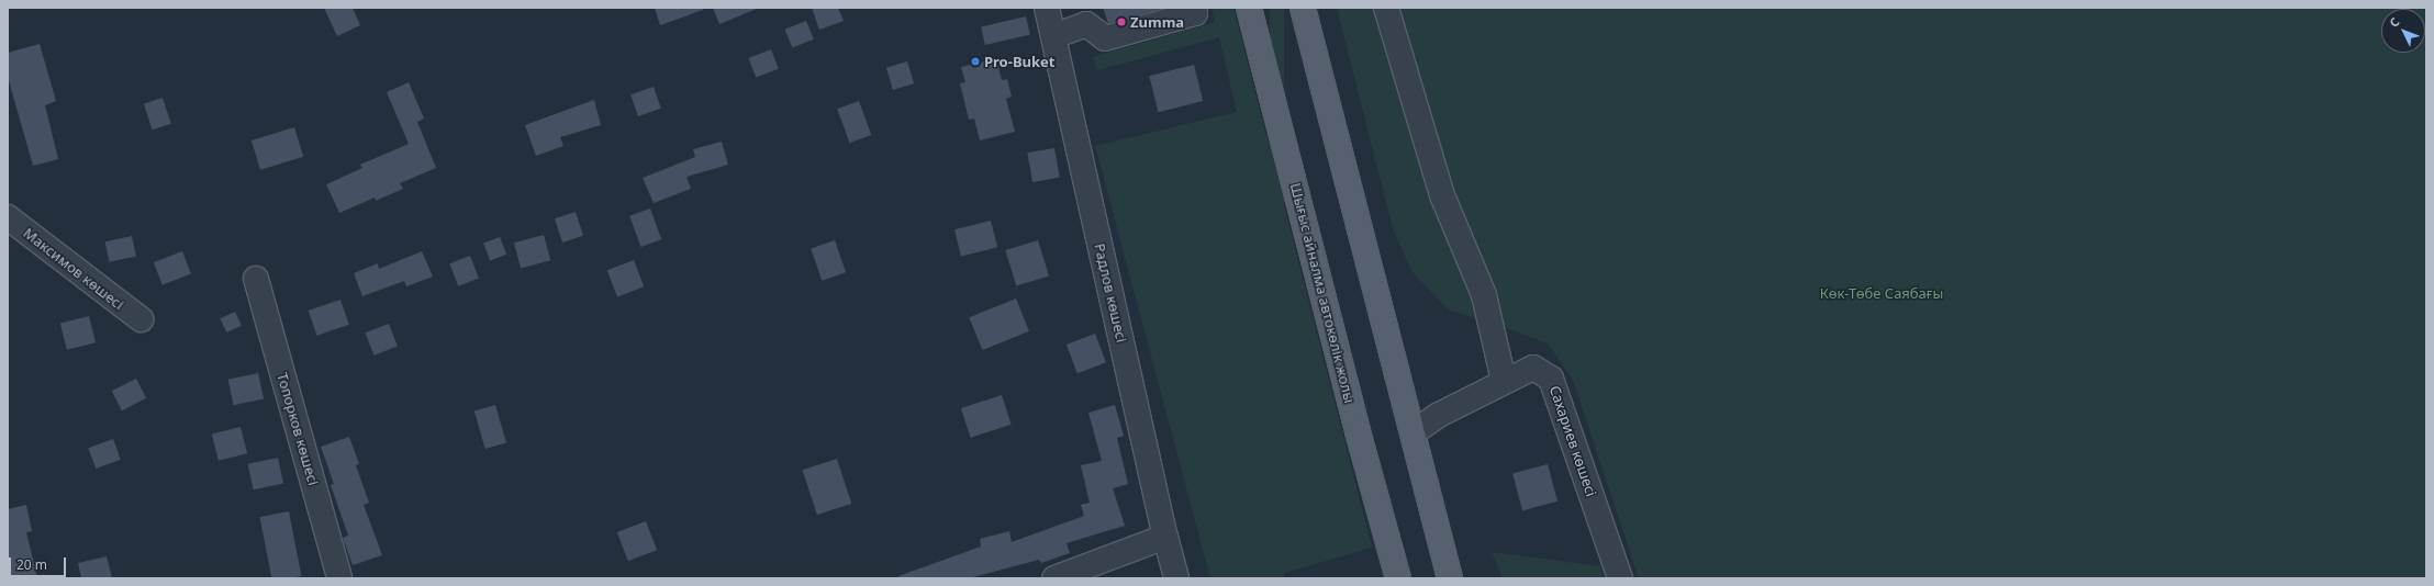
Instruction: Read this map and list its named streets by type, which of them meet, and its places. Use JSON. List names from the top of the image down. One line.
{"streets":{"main road":["Шығыс айналма автокөлік жолы"],"street":["Максимов көшесі","Радлов көшесі","Топорков көшесі","Сахариев көшесі"]},"parks":["Көк-Төбе Саябағы"],"places":["Zumma","Pro-Buket"],"scale_bar":"20 m","north":"top left"}
